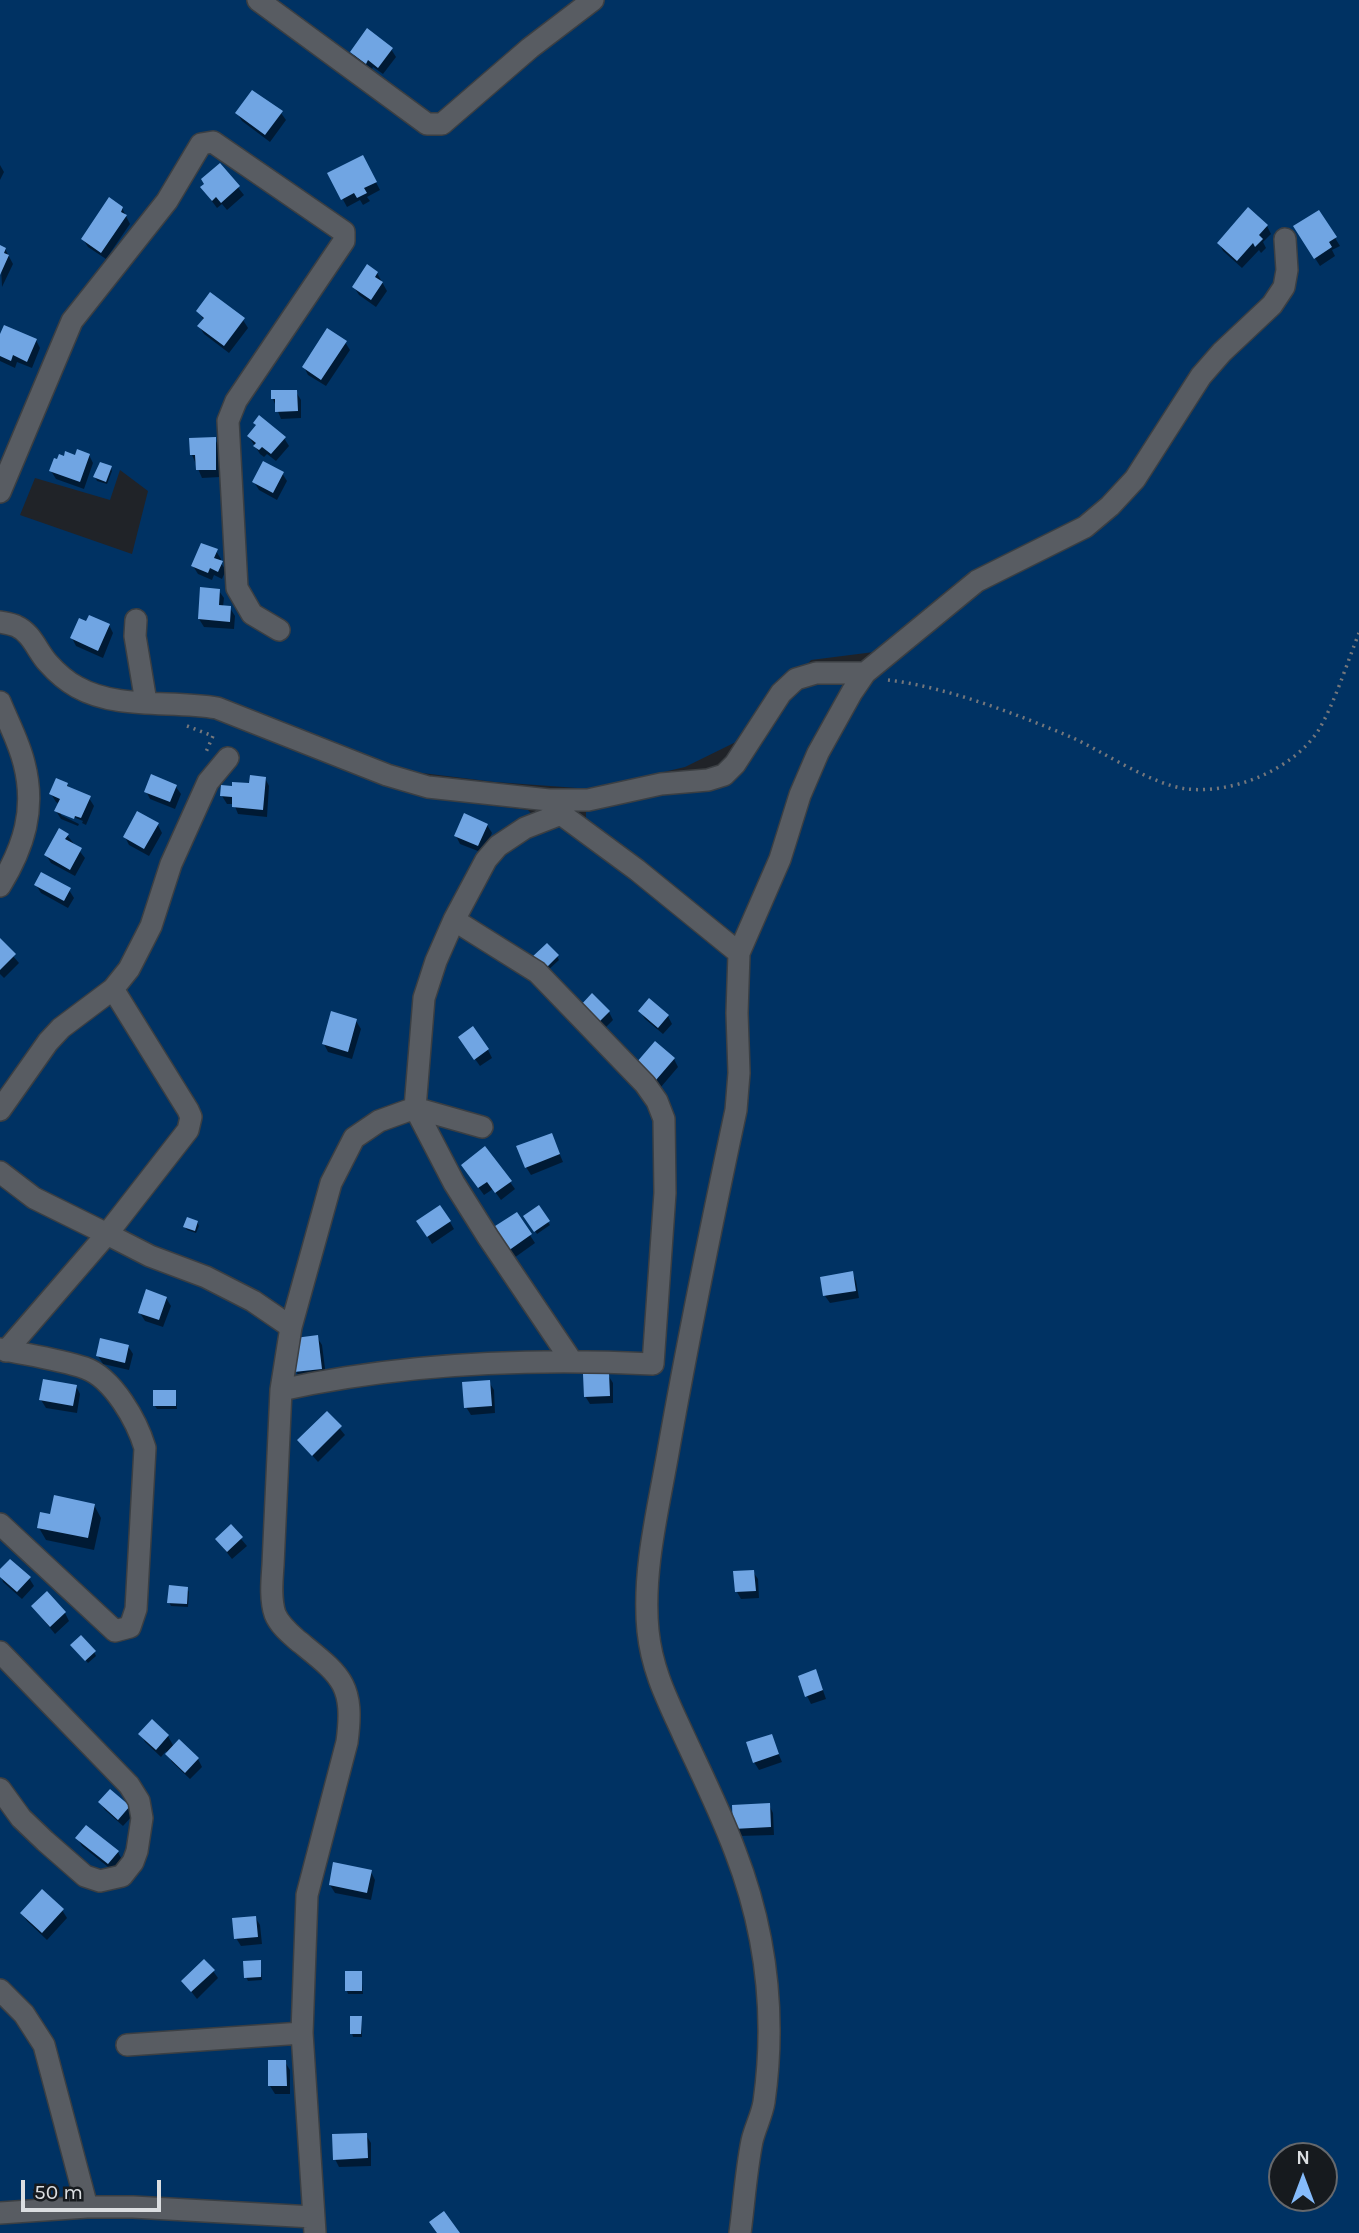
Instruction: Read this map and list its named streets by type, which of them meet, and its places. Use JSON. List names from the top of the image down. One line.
{"scale_bar":"50 m","north":"top"}
